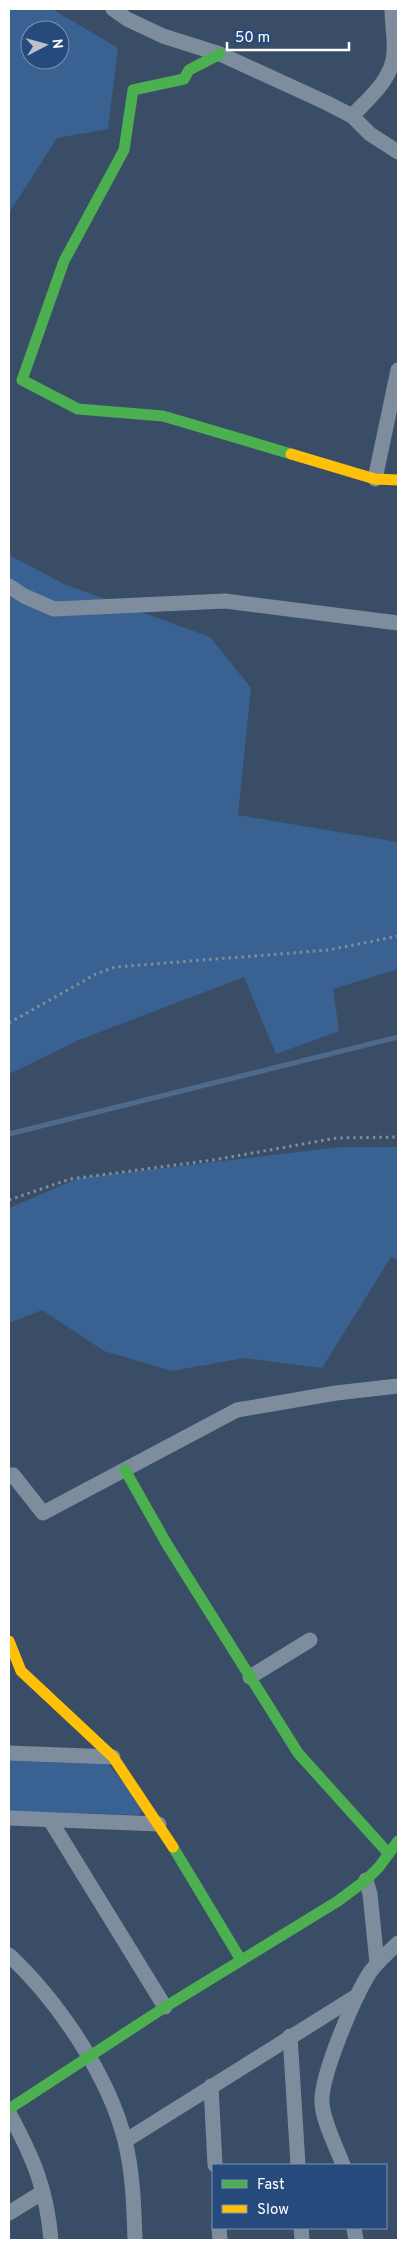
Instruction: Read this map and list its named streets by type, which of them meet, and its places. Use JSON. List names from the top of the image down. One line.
{"legend":["Fast","Slow"],"scale_bar":"50 m","north":"right"}
